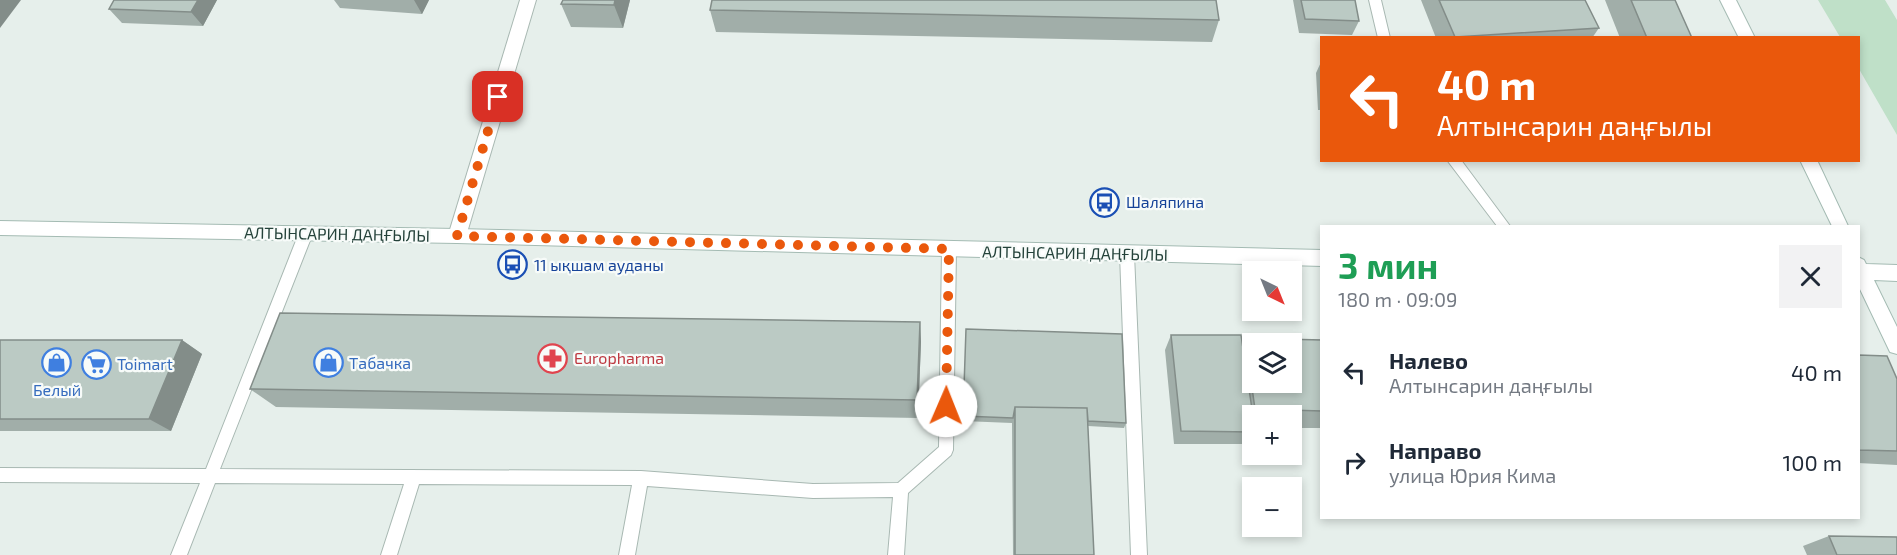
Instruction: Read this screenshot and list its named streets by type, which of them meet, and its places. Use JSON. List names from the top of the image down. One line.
{"streets":{"main road":["АЛТЫНСАРИН ДАҢҒЫЛЫ"]},"places":{"bus stop":["Шаляпина","11 ықшам ауданы"],"pharmacy":["Europharma"],"shop":["Белый","Табачка"],"supermarket":["Toimart"]},"north":"bottom right","page":{"turn":["40 m","Алтынсарин даңғылы"],"heading":["3 мин","180 m · 09:09"],"map_buttons":["+","−"],"list":[{"name":"Налево","note":"Алтынсарин даңғылы","value":"40 m"},{"name":"Направо","note":"улица Юрия Кима","value":"100 m"}]}}
